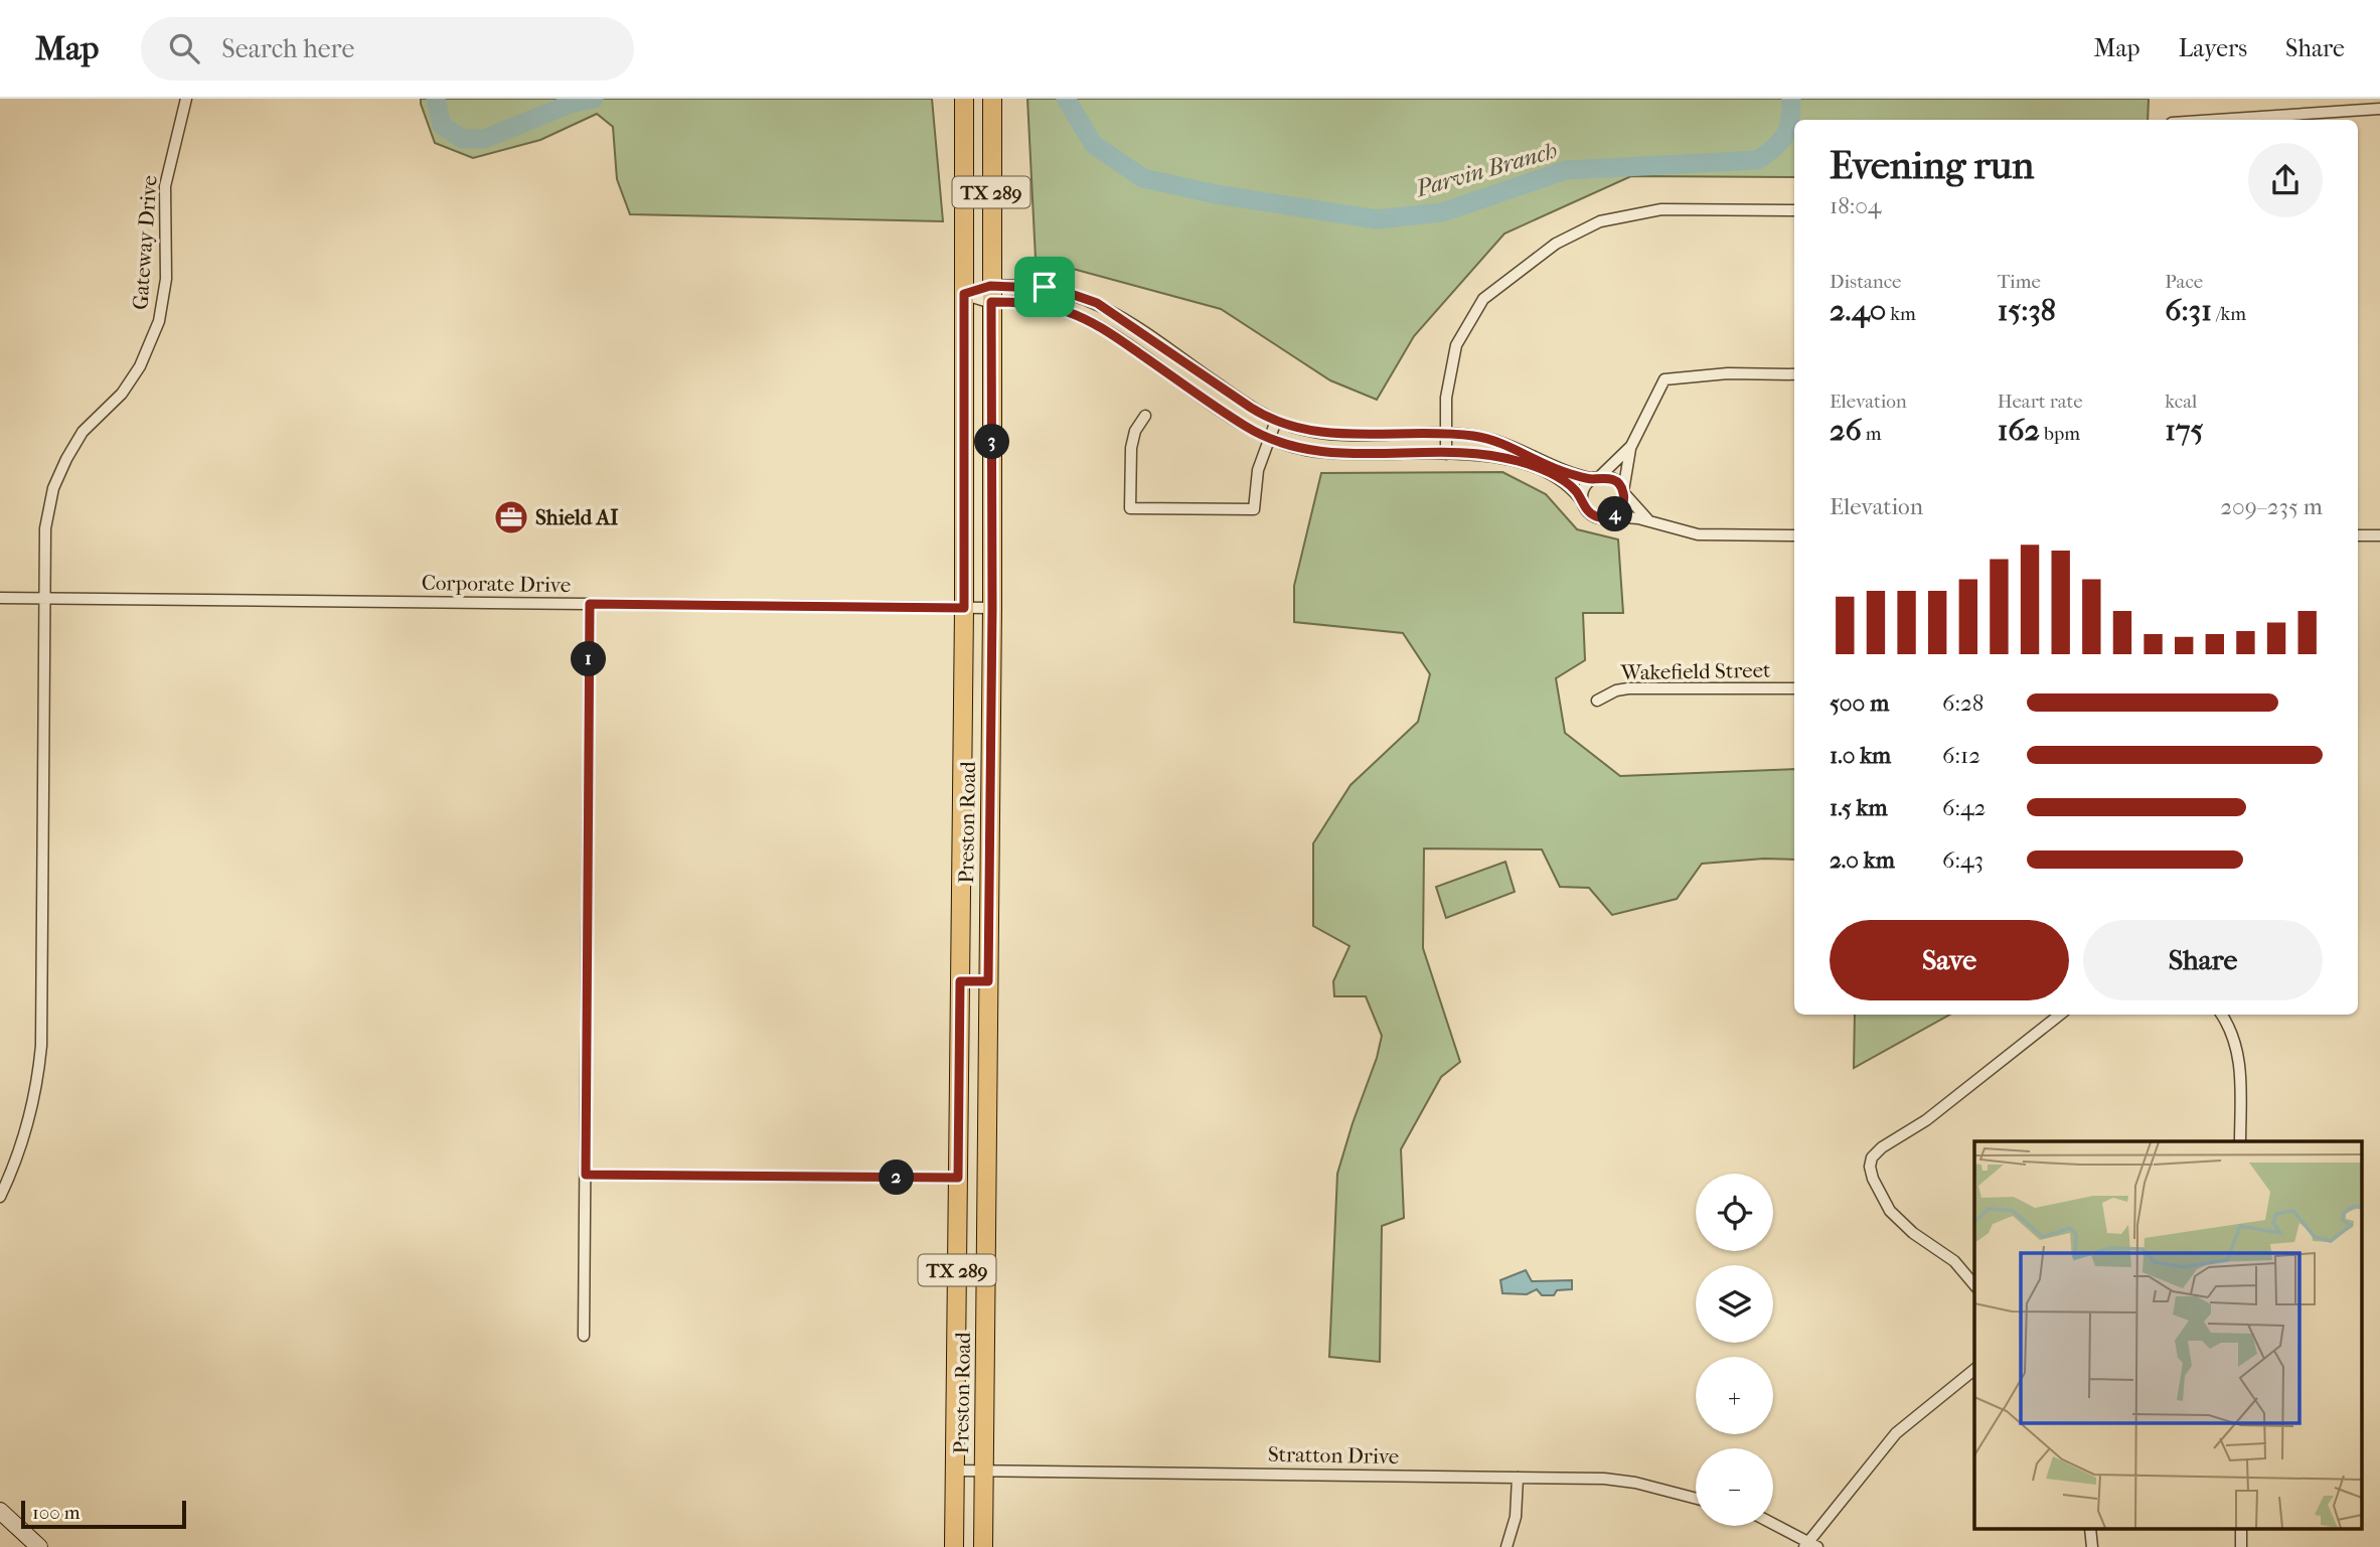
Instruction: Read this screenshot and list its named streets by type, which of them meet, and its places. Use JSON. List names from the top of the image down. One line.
{"streets":{"main road":["TX 289","Preston Road"],"street":["Gateway Drive","Corporate Drive","Wakefield Street","Stratton Drive"]},"crossings":[["Gateway Drive","Corporate Drive"],["Corporate Drive","Preston Road"],["Preston Road","Stratton Drive"]],"water":["Parvin Branch"],"places":{"office":["Shield AI"]},"scale_bar":"100 m","page":{"header":"Map","search":"Search here","nav":["Map","Layers","Share"],"heading":["Evening run","18:04"],"stats":[["Distance","2.40 km"],["Time","15:38"],["Pace","6:31 /km"],["Elevation","26 m"],["Heart rate","162 bpm"],["kcal","175"]],"pins":["3","4","1","2"],"chart":["Elevation","209–235 m"],"list":[{"name":"500 m","note":"6:28"},{"name":"1.0 km","note":"6:12"},{"name":"1.5 km","note":"6:42"},{"name":"2.0 km","note":"6:43"}],"buttons":["Save","Share"],"map_buttons":["+","−"],"scale":"100 m"}}
